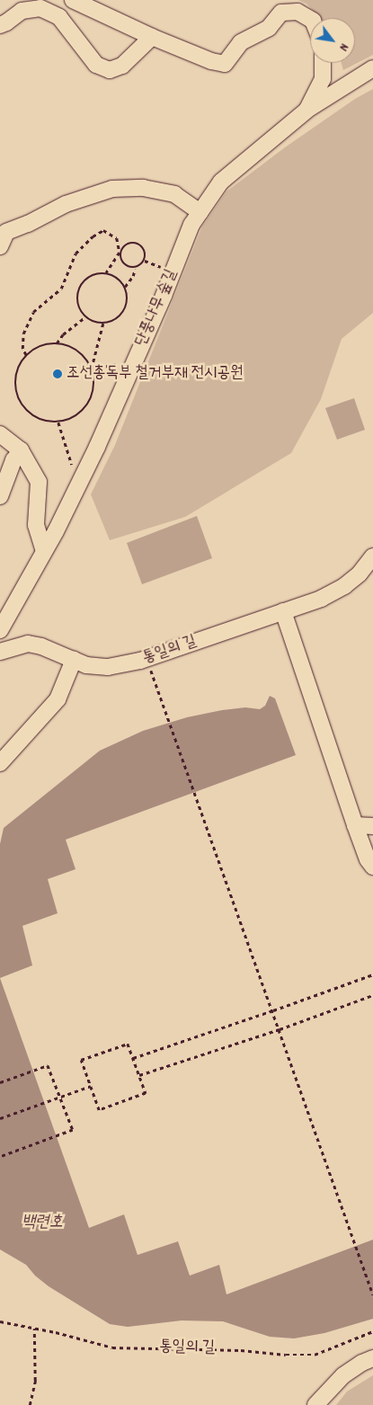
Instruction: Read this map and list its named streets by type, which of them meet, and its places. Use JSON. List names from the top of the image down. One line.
{"streets":{"lane":["단풍나무 숲길","통일의 길"]},"water":["백련호"],"places":["조선총독부 철거부재 전시공원"],"north":"bottom right"}
